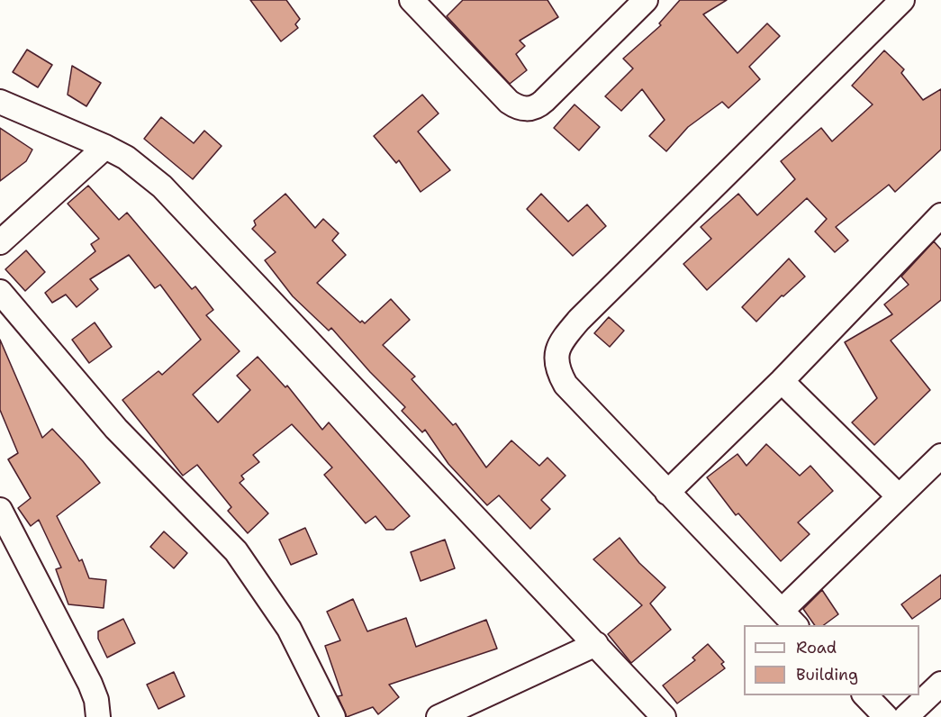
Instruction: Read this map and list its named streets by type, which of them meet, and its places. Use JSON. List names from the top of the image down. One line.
{"legend":["Road","Building"]}
